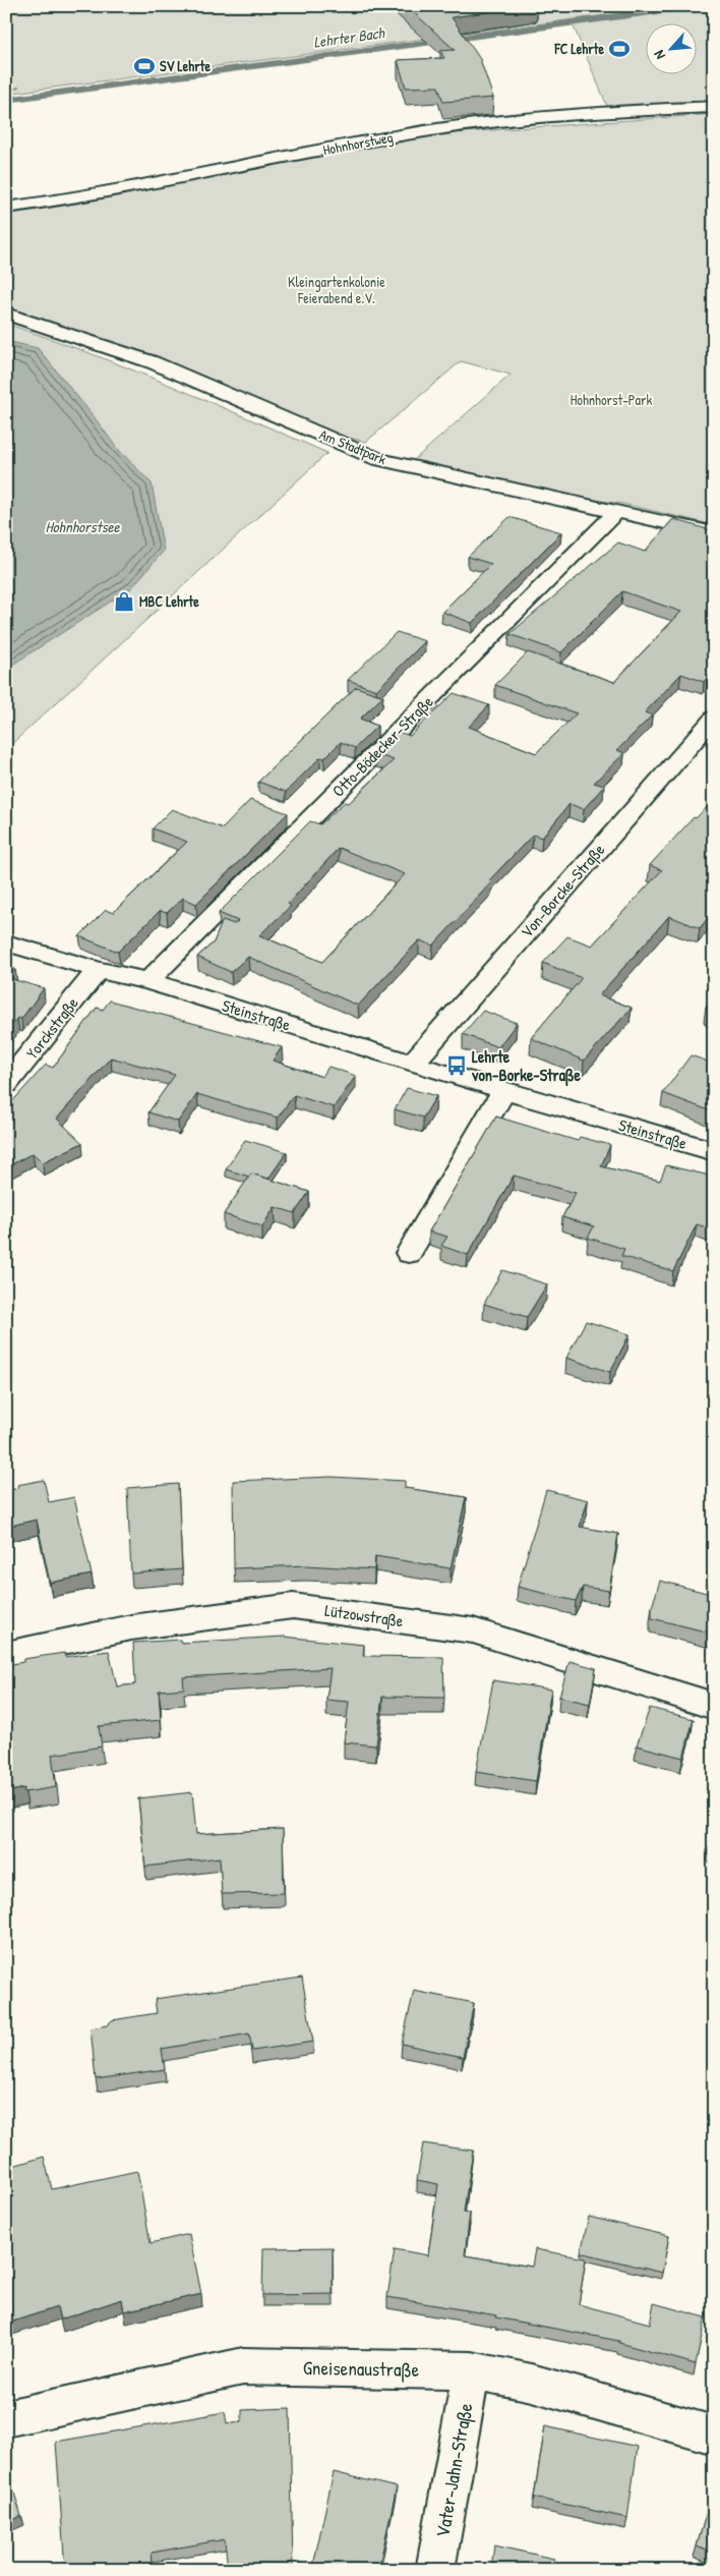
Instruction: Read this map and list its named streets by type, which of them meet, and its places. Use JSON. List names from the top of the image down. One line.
{"streets":{"street":["Hohnhorstweg","Am Stadtpark","Otto-Bödecker-Straße","Von-Borcke-Straße","Steinstraße","Yorckstraße","Lützowstraße","Gneisenaustraße","Vater-Jahn-Straße"]},"crossings":[["Am Stadtpark","Otto-Bödecker-Straße"],["Otto-Bödecker-Straße","Steinstraße"],["Von-Borcke-Straße","Steinstraße"],["Steinstraße","Yorckstraße"],["Gneisenaustraße","Vater-Jahn-Straße"]],"water":["Lehrter Bach","Hohnhorstsee"],"parks":["Kleingartenkolonie Feierabend e.V.","Hohnhorst-Park"],"places":{"sports":["FC Lehrte","SV Lehrte"],"shop":["MBC Lehrte"],"bus stop":["Lehrte von-Borke-Straße"]},"north":"bottom left"}
